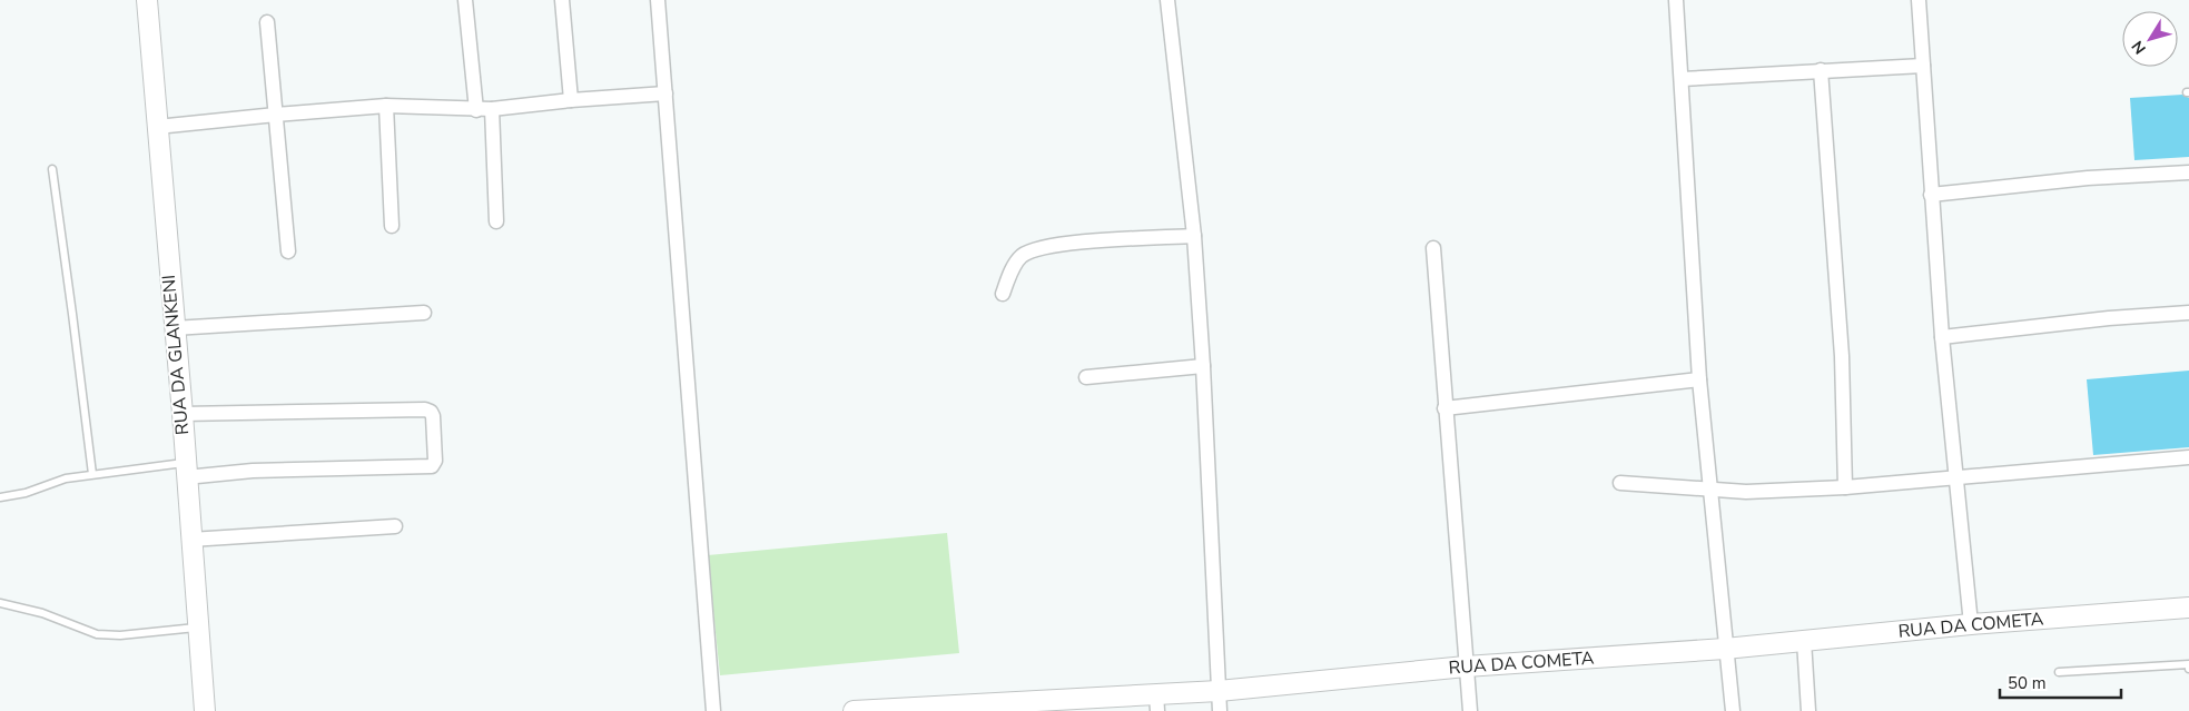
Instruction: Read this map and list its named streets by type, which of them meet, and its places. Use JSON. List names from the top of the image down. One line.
{"streets":{"street":["RUA DA GLANKENI","RUA DA COMETA"]},"scale_bar":"50 m","north":"bottom left"}
